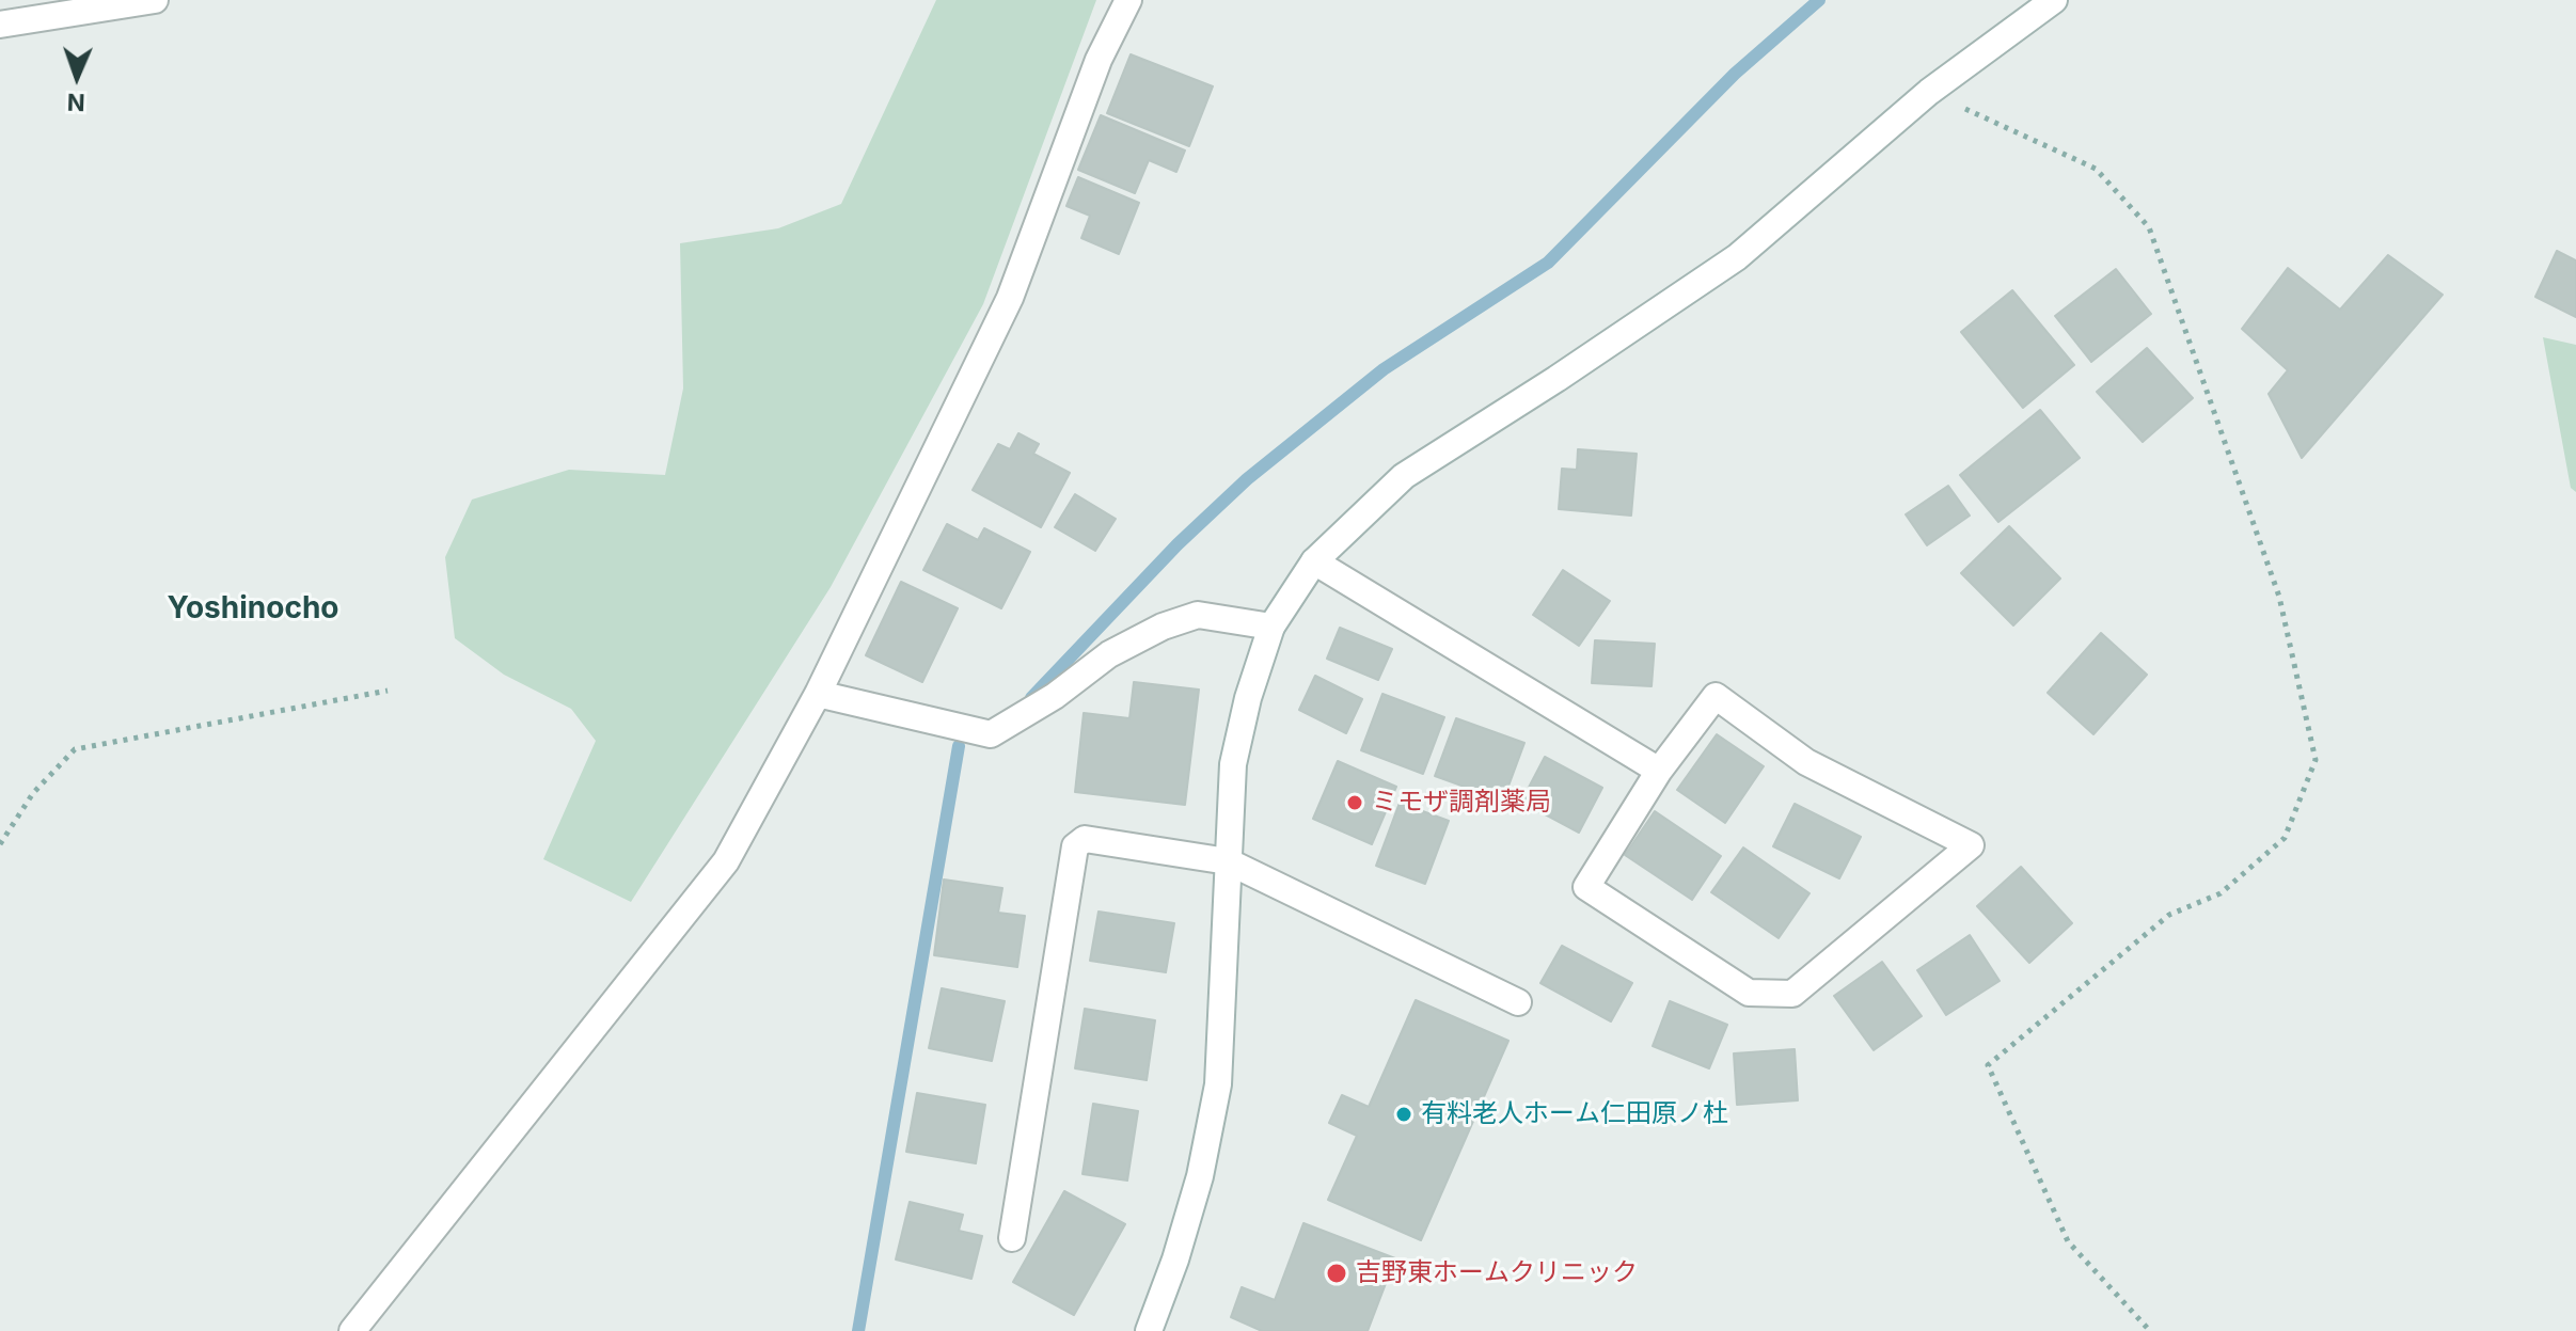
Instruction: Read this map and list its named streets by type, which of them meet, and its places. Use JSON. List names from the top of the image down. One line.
{"districts":["Yoshinocho"],"places":["ミモザ調剤薬局","有料老人ホーム仁田原ノ杜","吉野東ホームクリニック"],"north":"bottom"}
